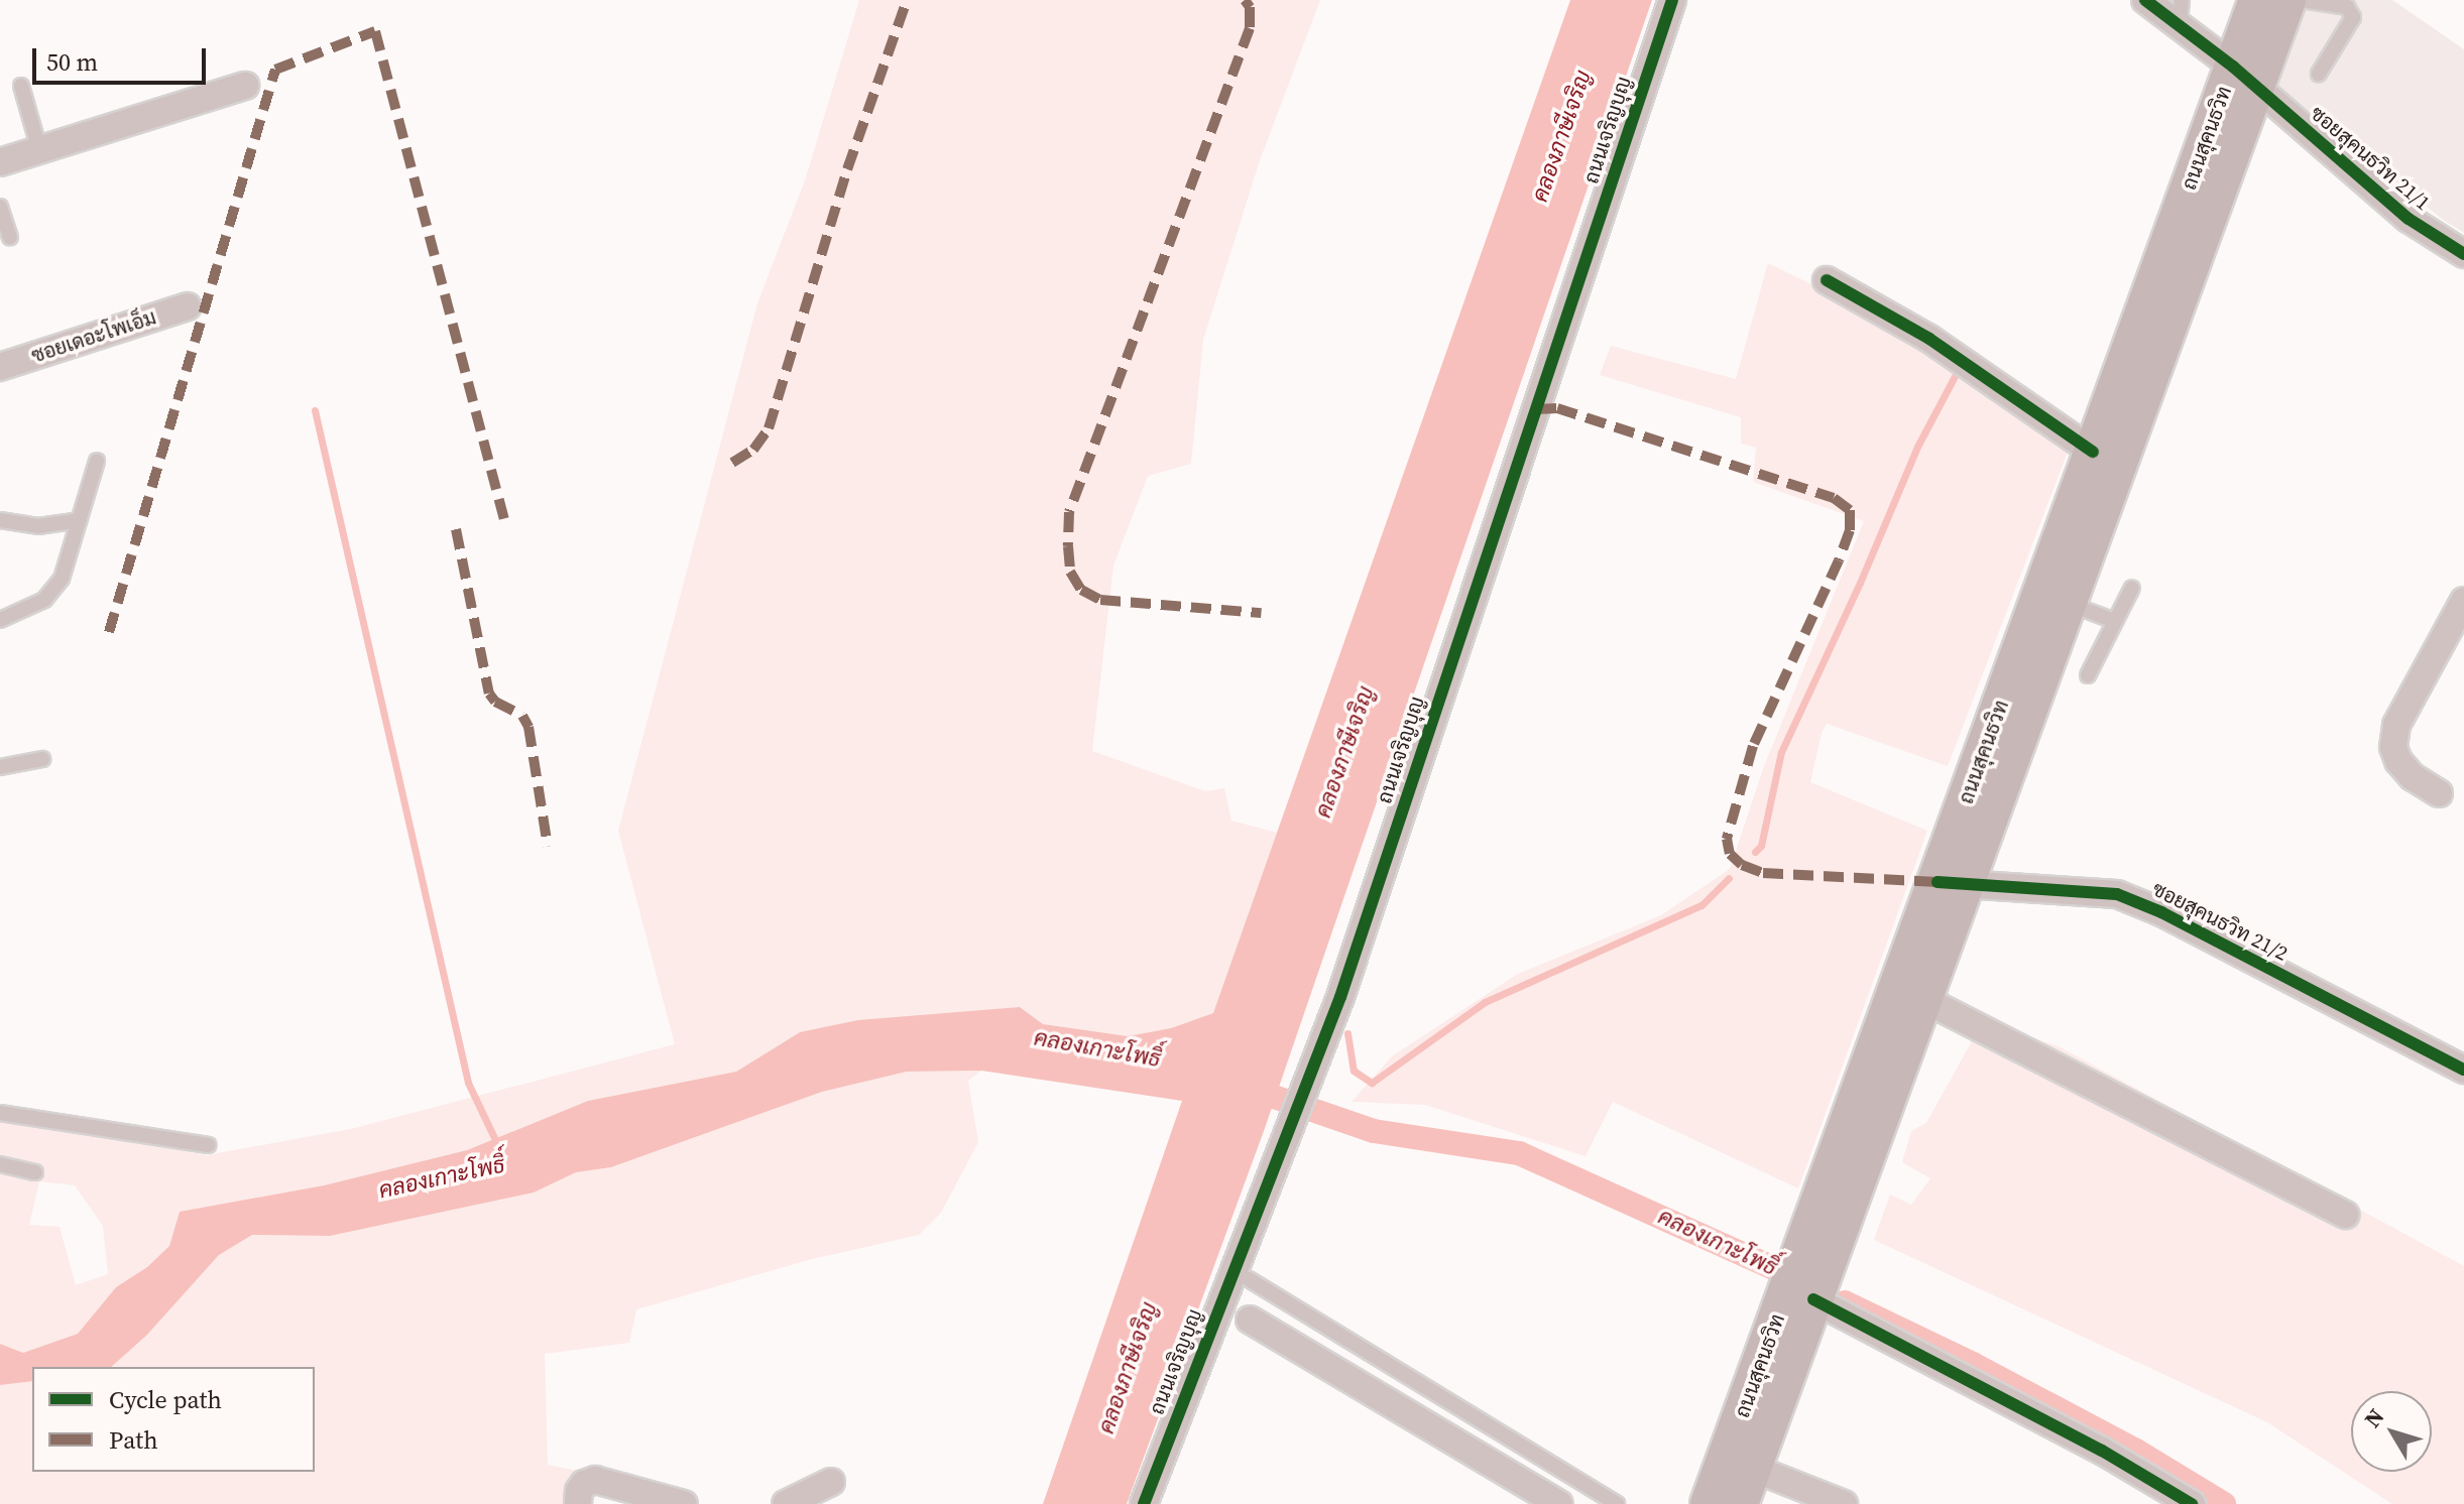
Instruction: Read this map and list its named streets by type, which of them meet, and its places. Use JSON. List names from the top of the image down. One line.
{"streets":{"main road":["ถนนสุคนธวิท"],"street":["ถนนเจริญบุญ","ซอยสุคนธวิท 21/1","ซอยเดอะโพเอ็ม","ซอยสุคนธวิท 21/2"]},"crossings":[["ถนนสุคนธวิท","ซอยสุคนธวิท 21/1"],["ถนนสุคนธวิท","ซอยสุคนธวิท 21/2"]],"water":["คลองภาษีเจริญ","คลองเกาะโพธิ์"],"legend":["Cycle path","Path"],"scale_bar":"50 m","north":"top left"}
